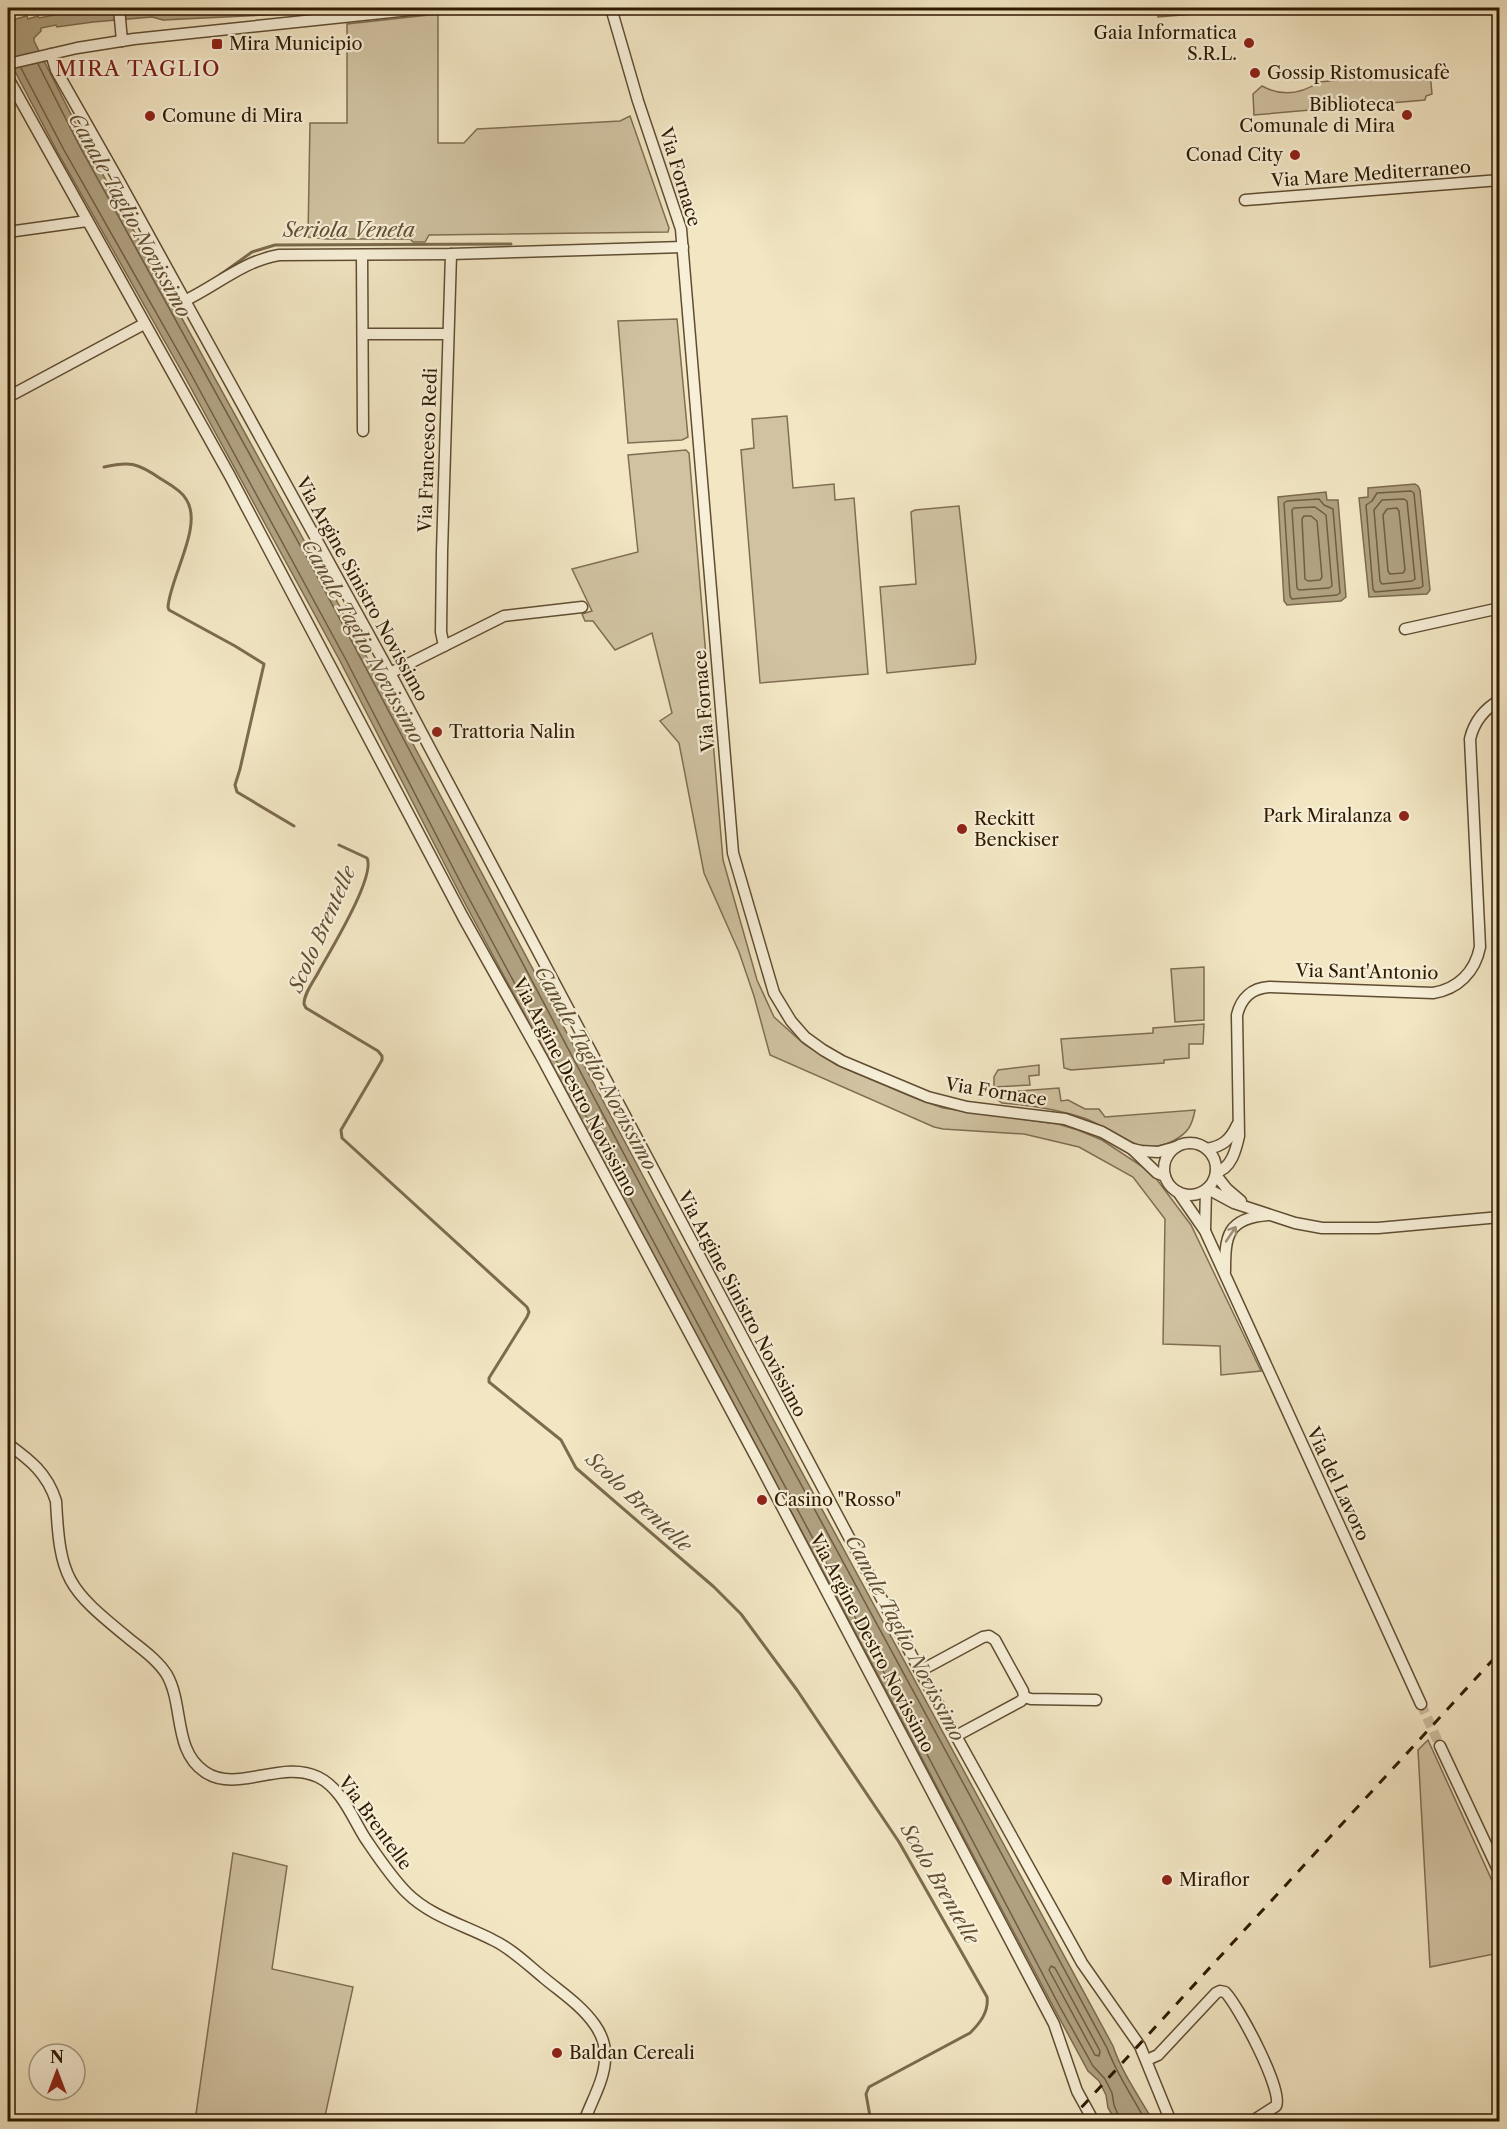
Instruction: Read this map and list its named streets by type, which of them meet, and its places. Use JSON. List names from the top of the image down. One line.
{"streets":{"street":["Via Mare Mediterraneo","Via Fornace","Via Francesco Redi","Via Argine Sinistro Novissimo","Via Sant'Antonio","Via Argine Destro Novissimo","Via del Lavoro","Via Brentelle"]},"crossings":[["Via Fornace","Via Sant'Antonio"],["Via Fornace","Via del Lavoro"],["Via Sant'Antonio","Via del Lavoro"]],"districts":["MIRA TAGLIO"],"water":["Canale Taglio Novissimo","Seriola Veneta","Scolo Brentelle"],"places":{"other":["Gaia Informatica S.R.L.","Gossip Ristomusicafè","Biblioteca Comunale di Mira","Comune di Mira","Conad City","Trattoria Nalin","Park Miralanza","Reckitt Benckiser","Casino \"Rosso\"","Miraflor","Baldan Cereali"],"transit":["Mira Municipio"]},"north":"top"}
